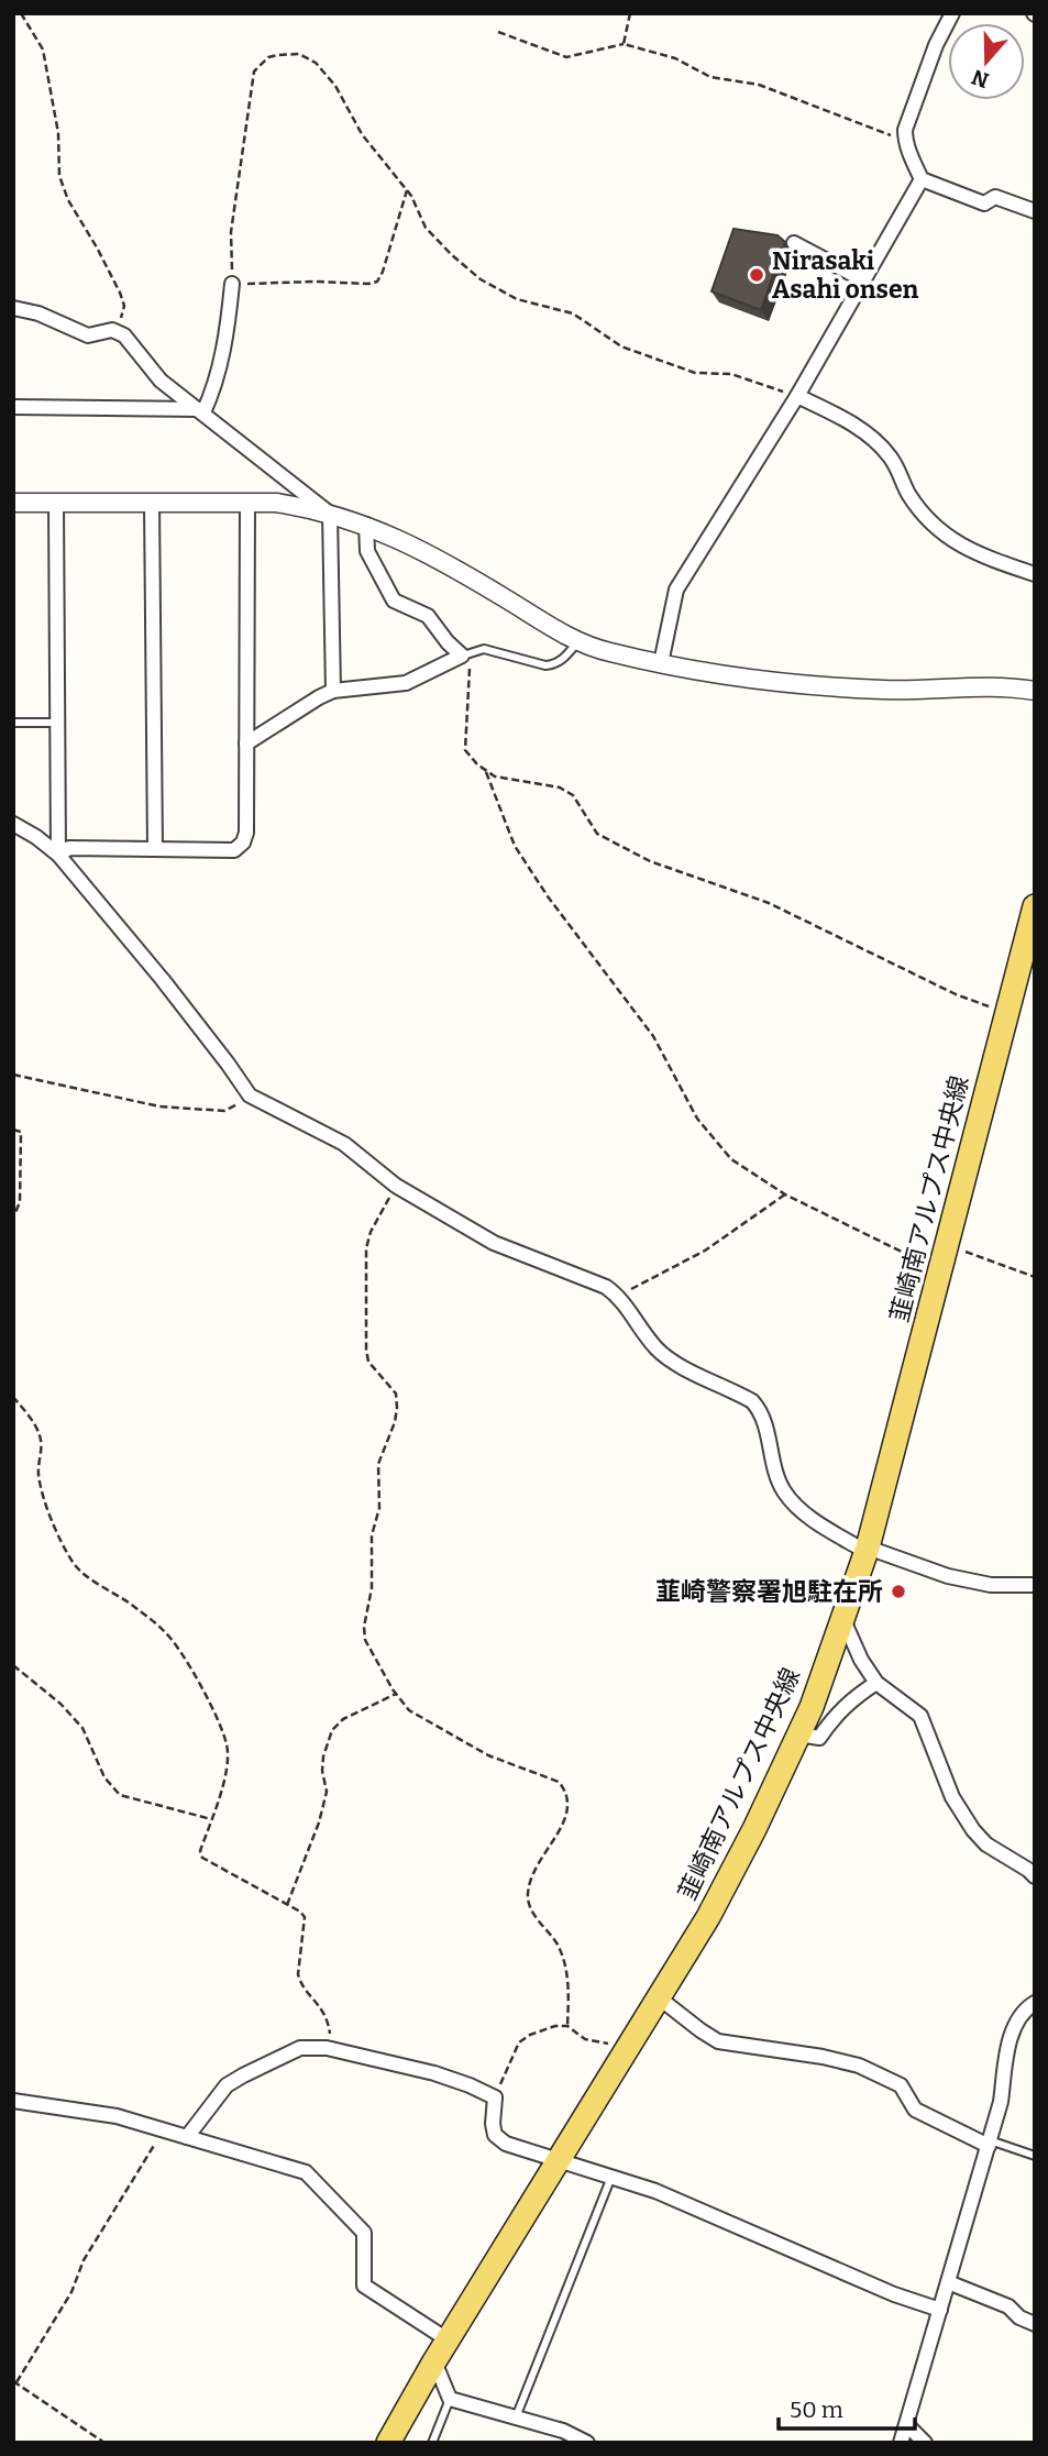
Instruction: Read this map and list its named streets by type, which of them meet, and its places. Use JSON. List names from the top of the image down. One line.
{"streets":{"main road":["韮崎南アルプス中央線"]},"places":["Nirasaki Asahi onsen","韮崎警察署旭駐在所"],"scale_bar":"50 m","north":"bottom"}
